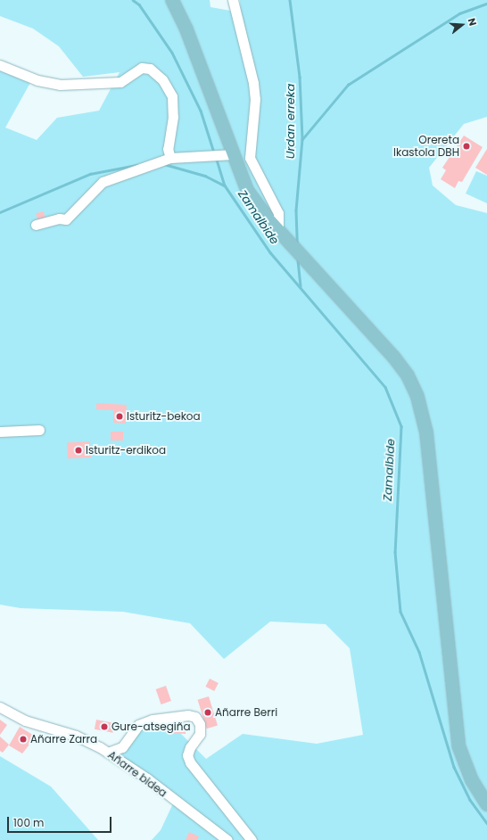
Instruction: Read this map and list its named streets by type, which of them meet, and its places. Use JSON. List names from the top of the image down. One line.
{"streets":{"street":["Añarre bidea"]},"water":["Urdan erreka","Zamalbide"],"places":["Orereta Ikastola DBH","Isturitz-bekoa","Isturitz-erdikoa","Añarre Berri","Gure-atsegiña","Añarre Zarra"],"scale_bar":"100 m","north":"right"}
